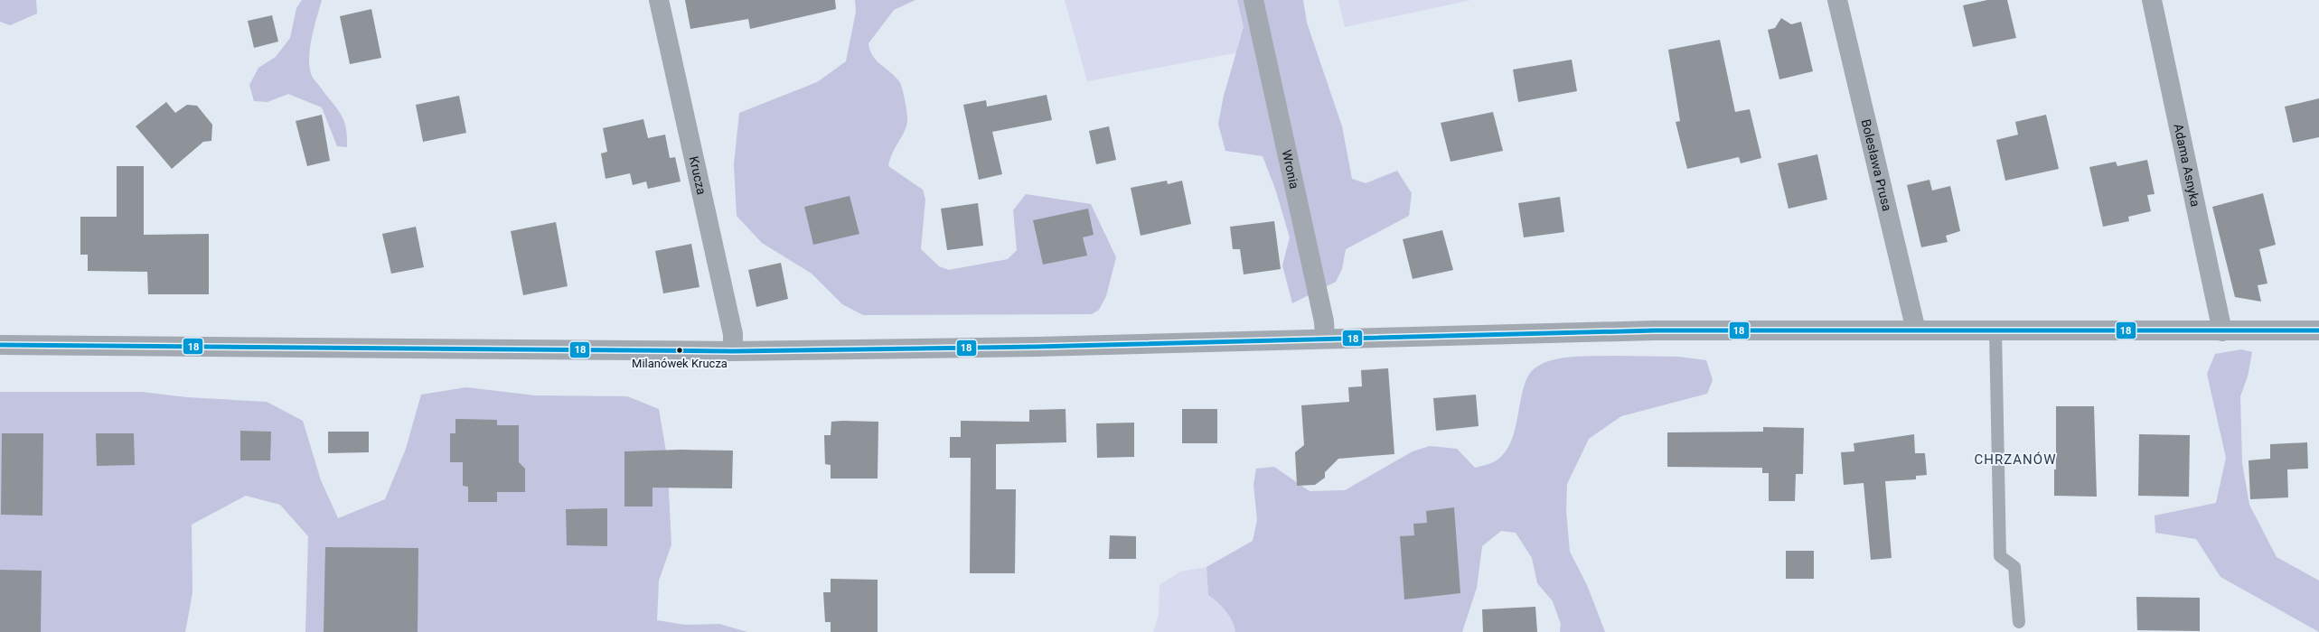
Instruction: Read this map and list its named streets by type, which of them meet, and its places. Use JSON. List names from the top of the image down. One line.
{"streets":{"street":["Bolesława Prusa","Adama Asnyka","Wronia","Krucza"]},"districts":["CHRZANÓW"],"places":["Milanówek Krucza"],"lines":["transit line 18"]}
